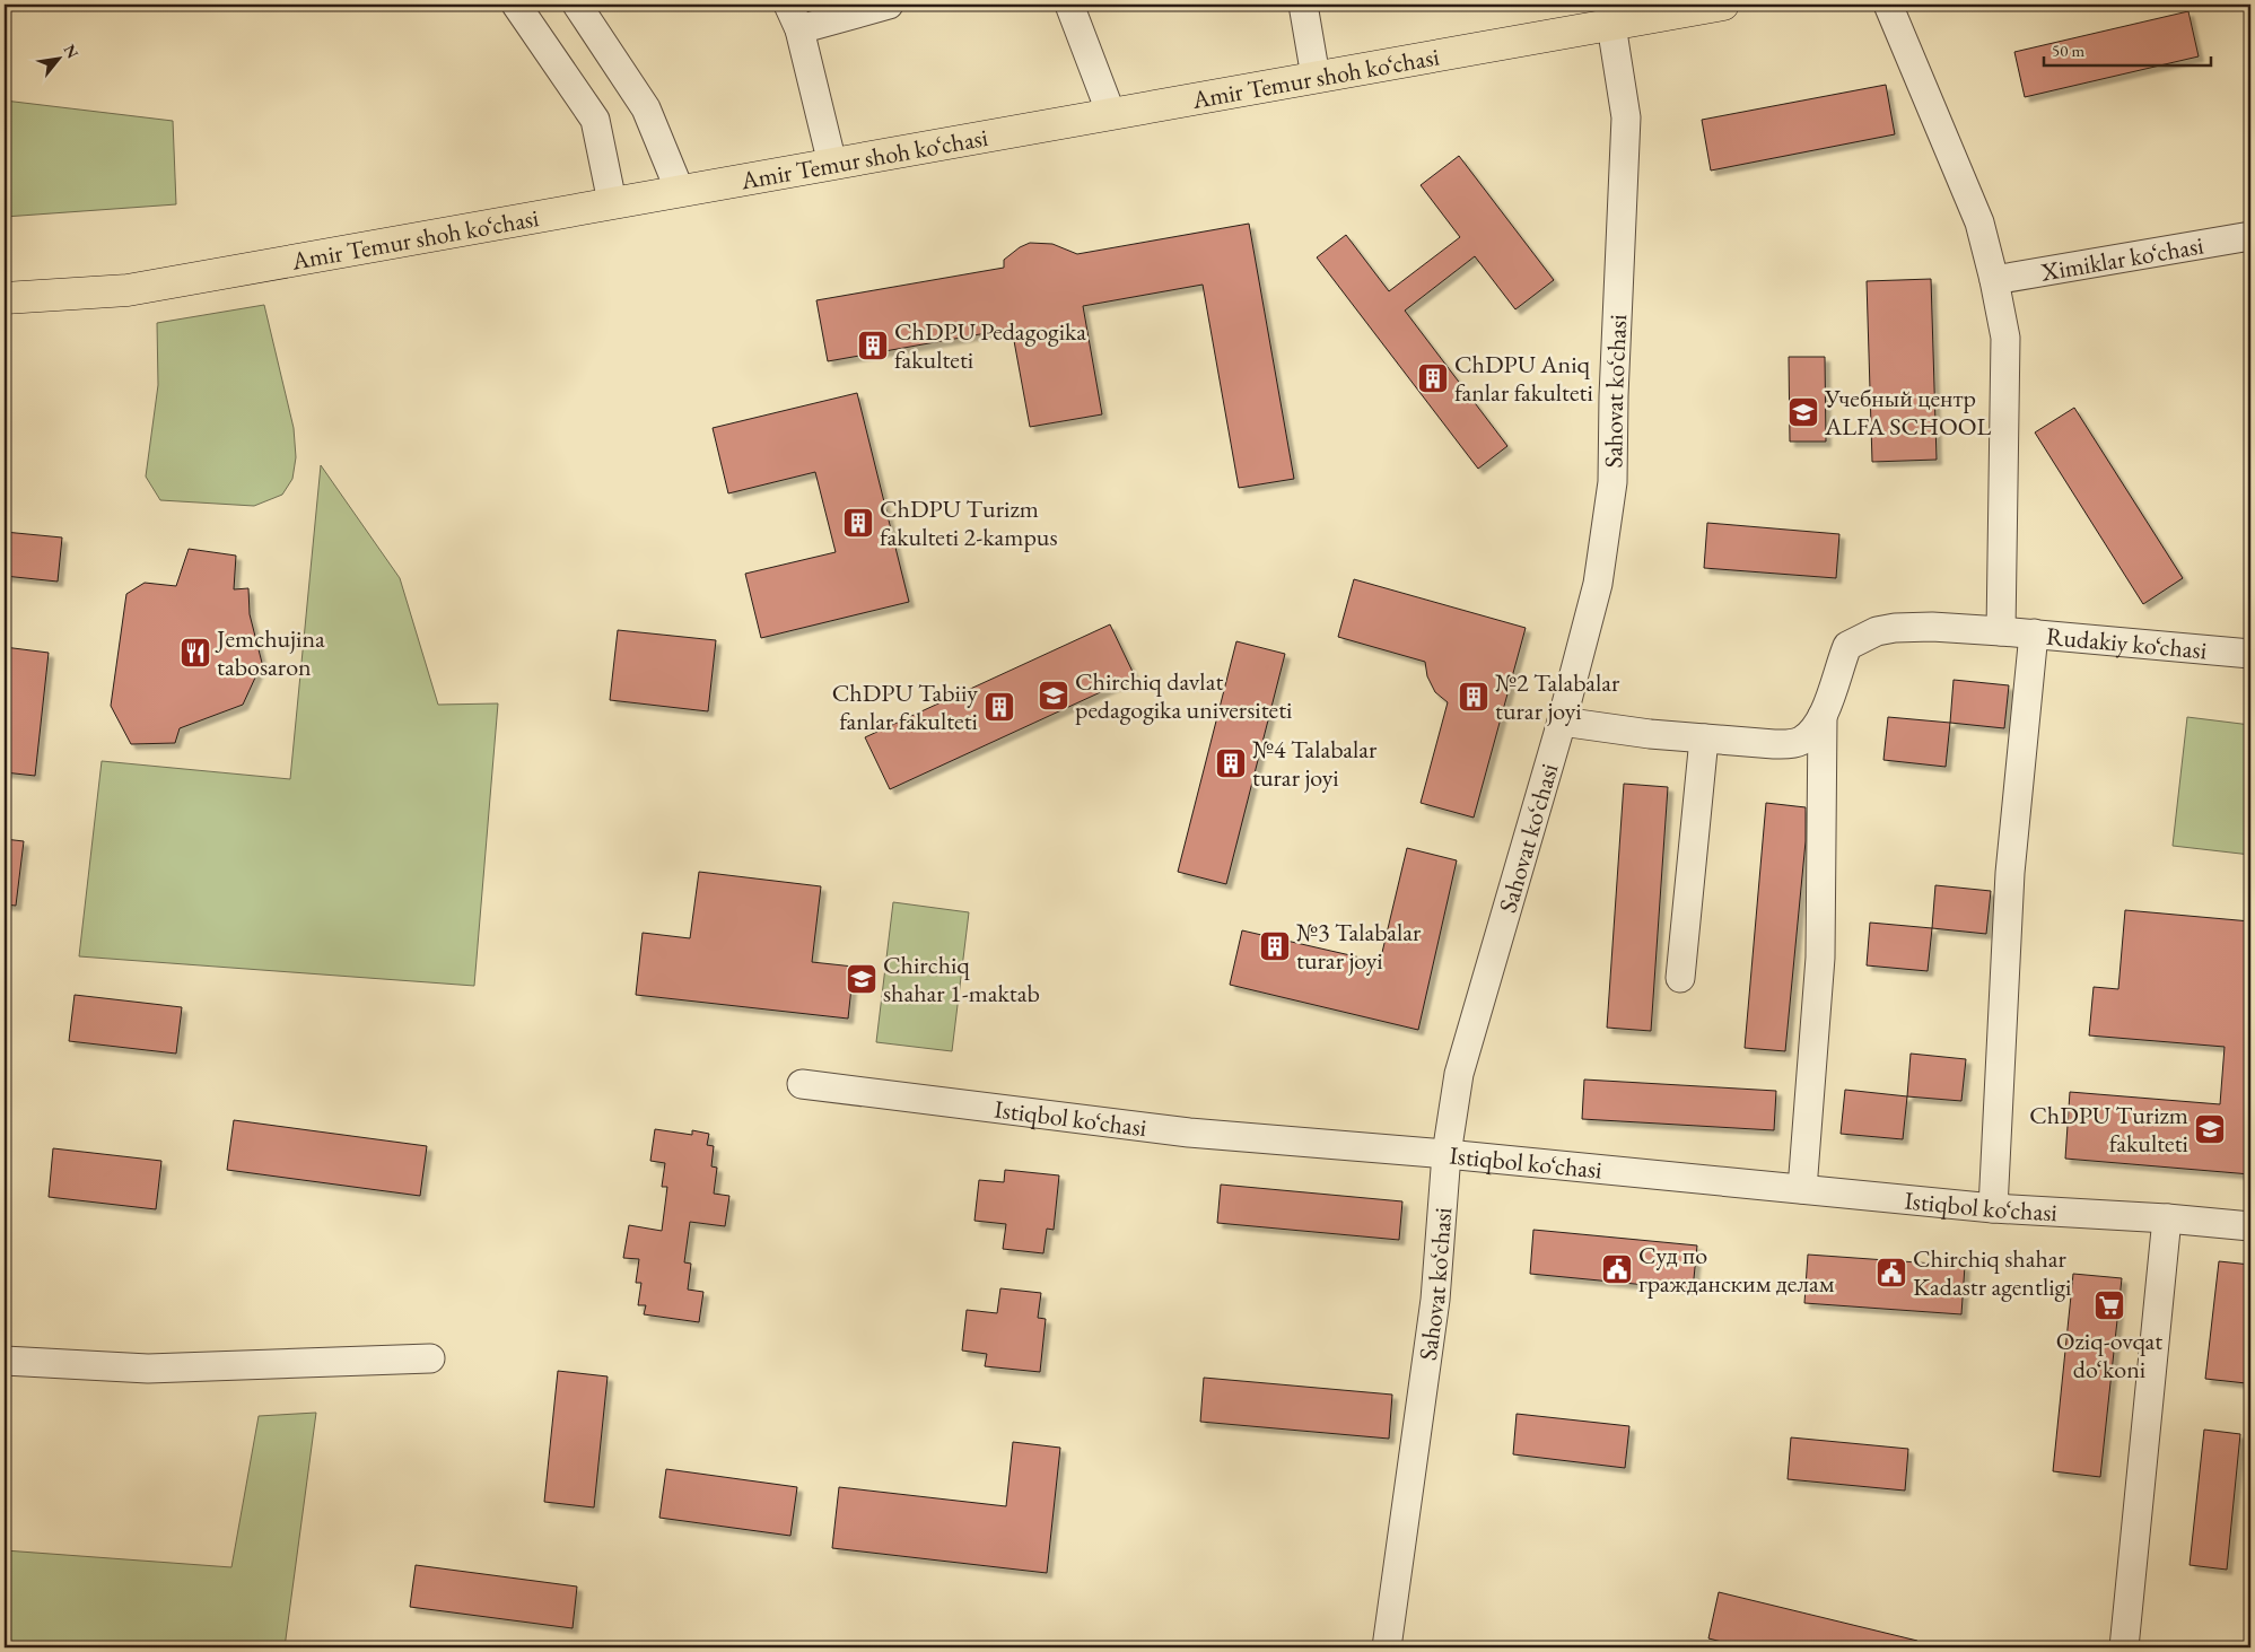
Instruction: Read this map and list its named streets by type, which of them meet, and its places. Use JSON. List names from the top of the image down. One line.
{"streets":{"main road":["Amir Temur shoh ko‘chasi"],"street":["Ximiklar ko‘chasi","Sahovat ko‘chasi","Rudakiy ko‘chasi","Istiqbol ko‘chasi"]},"crossings":[["Amir Temur shoh ko‘chasi","Sahovat ko‘chasi"],["Sahovat ko‘chasi","Istiqbol ko‘chasi"]],"places":{"building":["ChDPU Pedagogika fakulteti","ChDPU Aniq fanlar fakulteti","ChDPU Turizm fakulteti 2-kampus","№2 Talabalar turar joyi","ChDPU Tabiiy fanlar fakulteti","№4 Talabalar turar joyi","№3 Talabalar turar joyi"],"school or university":["Учебный центр ALFA SCHOOL","Chirchiq davlat pedagogika universiteti","Chirchiq shahar 1-maktab","ChDPU Turizm fakulteti"],"restaurant":["Jemchujina tabosaron"],"public building":["Суд по гражданским делам","Chirchiq shahar Kadastr agentligi"],"supermarket":["Oziq-ovqat do‘koni"]},"scale_bar":"50 m","north":"top right"}
